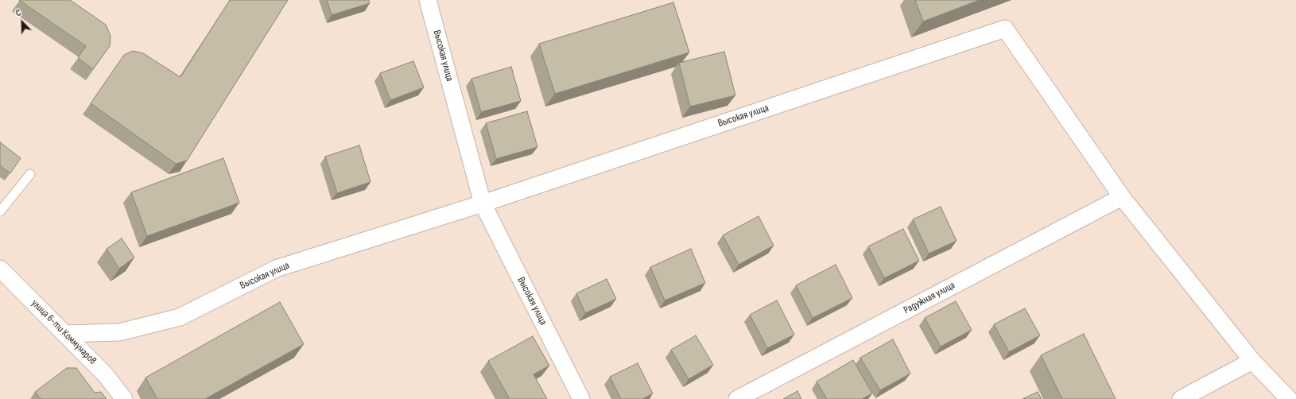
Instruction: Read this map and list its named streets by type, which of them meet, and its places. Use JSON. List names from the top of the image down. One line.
{"streets":{"street":["Высокая улица","Радужная улица","улица 6-ти Коммунаров"]},"crossings":[["Высокая улица","Радужная улица"],["Высокая улица","улица 6-ти Коммунаров"]],"north":"top left"}
